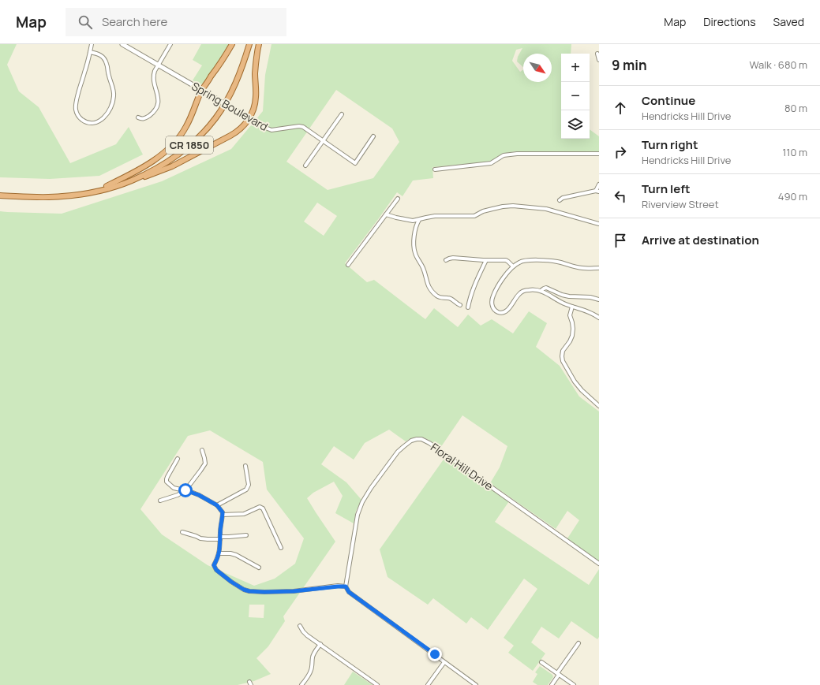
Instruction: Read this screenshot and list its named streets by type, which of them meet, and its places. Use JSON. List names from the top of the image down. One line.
{"streets":{"main road":["CR 1850"],"street":["Spring Boulevard","Floral Hill Drive"]},"north":"bottom right","page":{"header":"Map","search":"Search here","nav":["Map","Directions","Saved"],"heading":["9 min","Walk · 680 m"],"map_buttons":["+","−"],"list":[["Continue","Hendricks Hill Drive","80 m"],["Turn right","Hendricks Hill Drive","110 m"],["Turn left","Riverview Street","490 m"],"Arrive at destination"]}}
